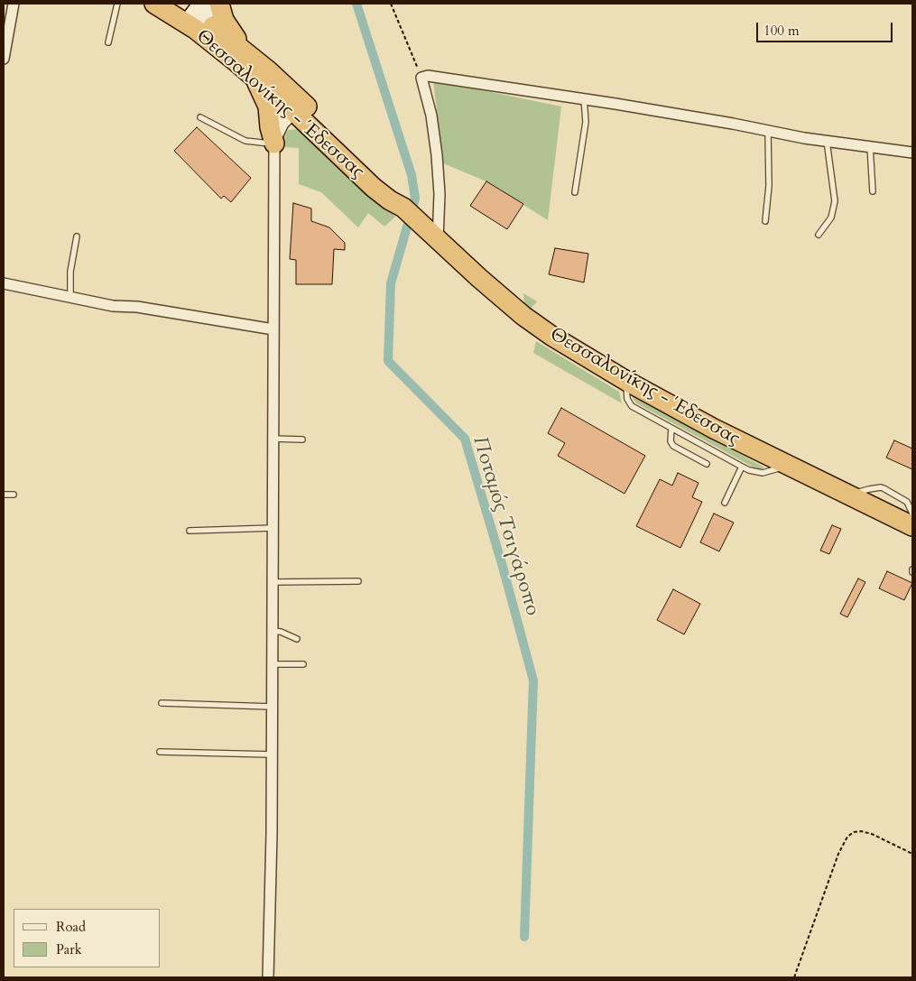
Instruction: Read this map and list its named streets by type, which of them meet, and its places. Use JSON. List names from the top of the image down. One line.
{"streets":{"highway":["Θεσσαλονίκης - Έδεσσας"]},"water":["Ποταμός Τσιγάροπο"],"legend":["Road","Park"],"scale_bar":"100 m"}
